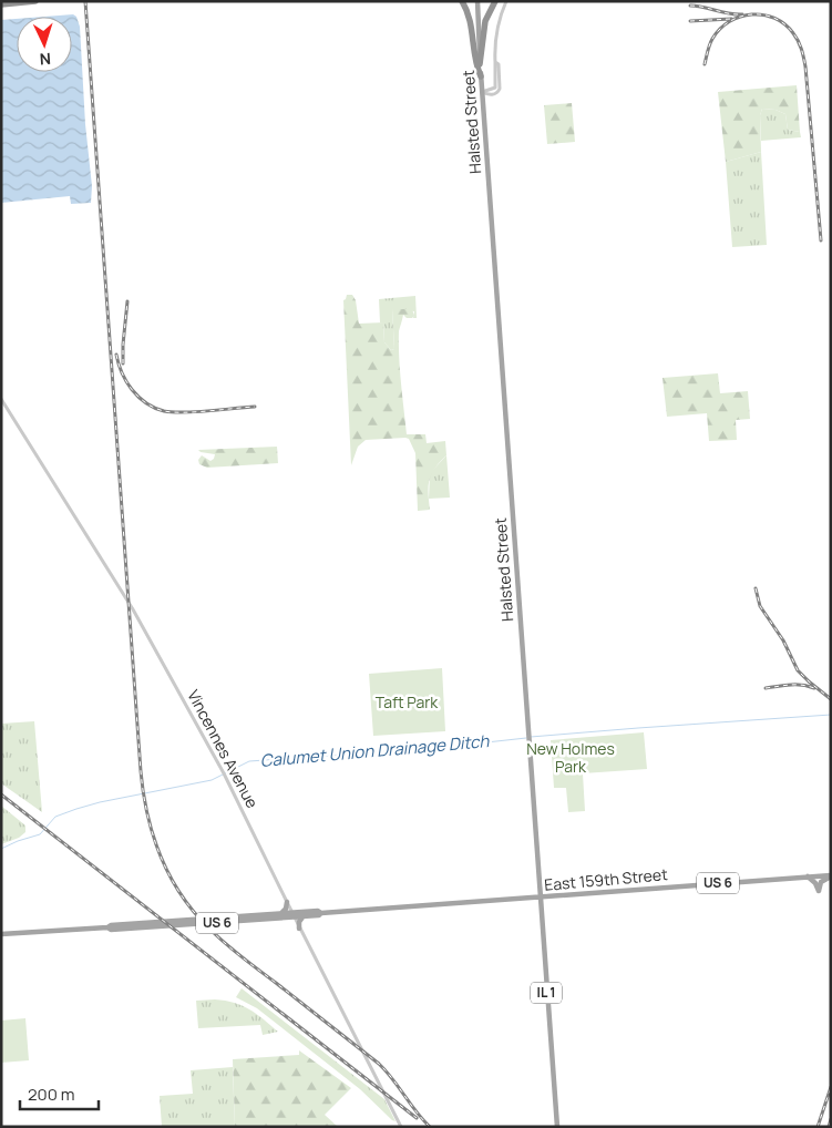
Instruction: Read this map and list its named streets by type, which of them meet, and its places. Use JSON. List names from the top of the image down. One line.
{"streets":{"main road":["Halsted Street","East 159th Street","US 6","IL 1"],"street":["Vincennes Avenue"]},"crossings":[["Halsted Street","East 159th Street"],["Vincennes Avenue","US 6"],["East 159th Street","US 6"]],"water":["Calumet Union Drainage Ditch"],"parks":["Taft Park","New Holmes Park"],"scale_bar":"200 m","north":"bottom"}
